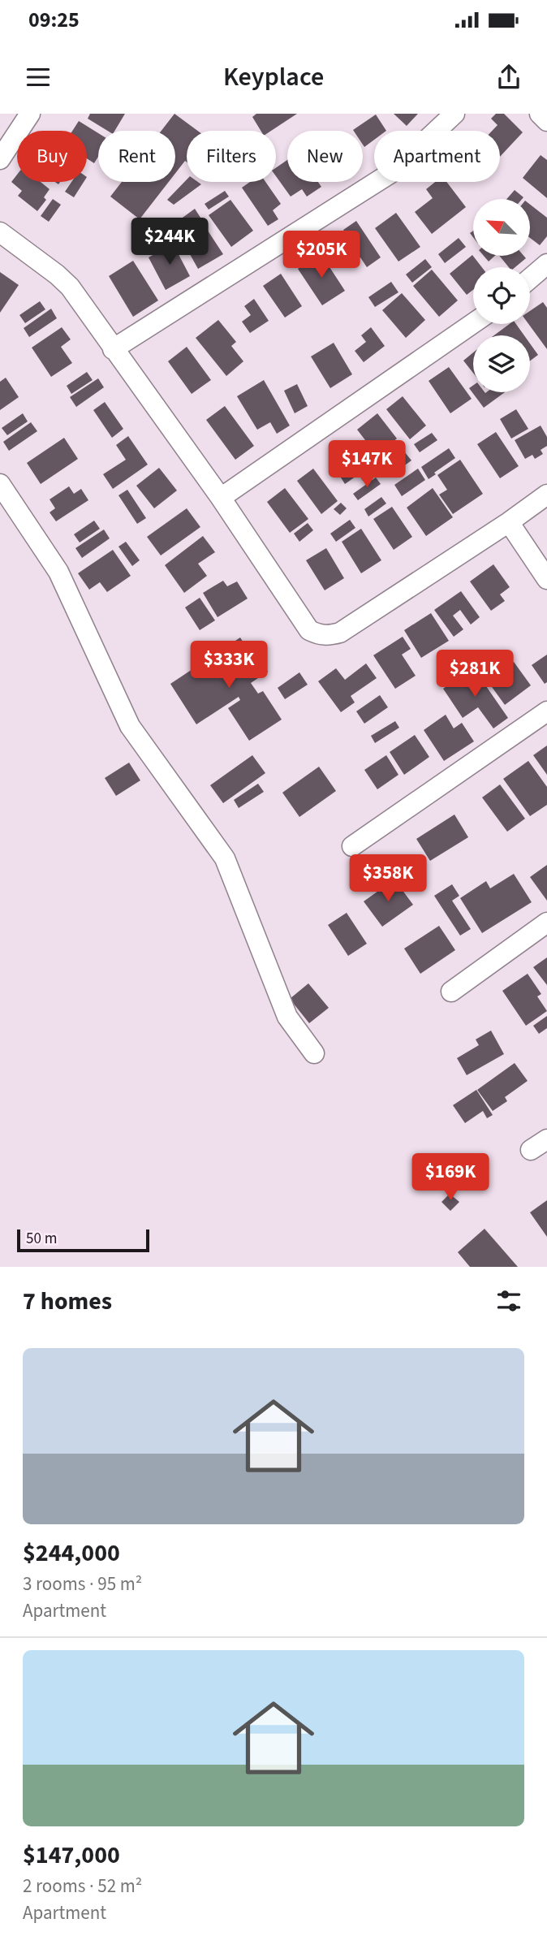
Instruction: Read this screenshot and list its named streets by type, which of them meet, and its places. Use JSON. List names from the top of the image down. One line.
{"scale_bar":"50 m","north":"top left","page":{"status":"09:25","header":"Keyplace","chip":["Buy","Rent","Filters","New","Apartment"],"price":["$244K","$205K","$147K","$333K","$281K","$358K","$169K"],"scale":"50 m","heading":"7 homes","list":[{"name":"$244,000","note":"3 rooms · 95 m² · Apartment"},{"name":"$147,000","note":"2 rooms · 52 m² · Apartment"}]}}
